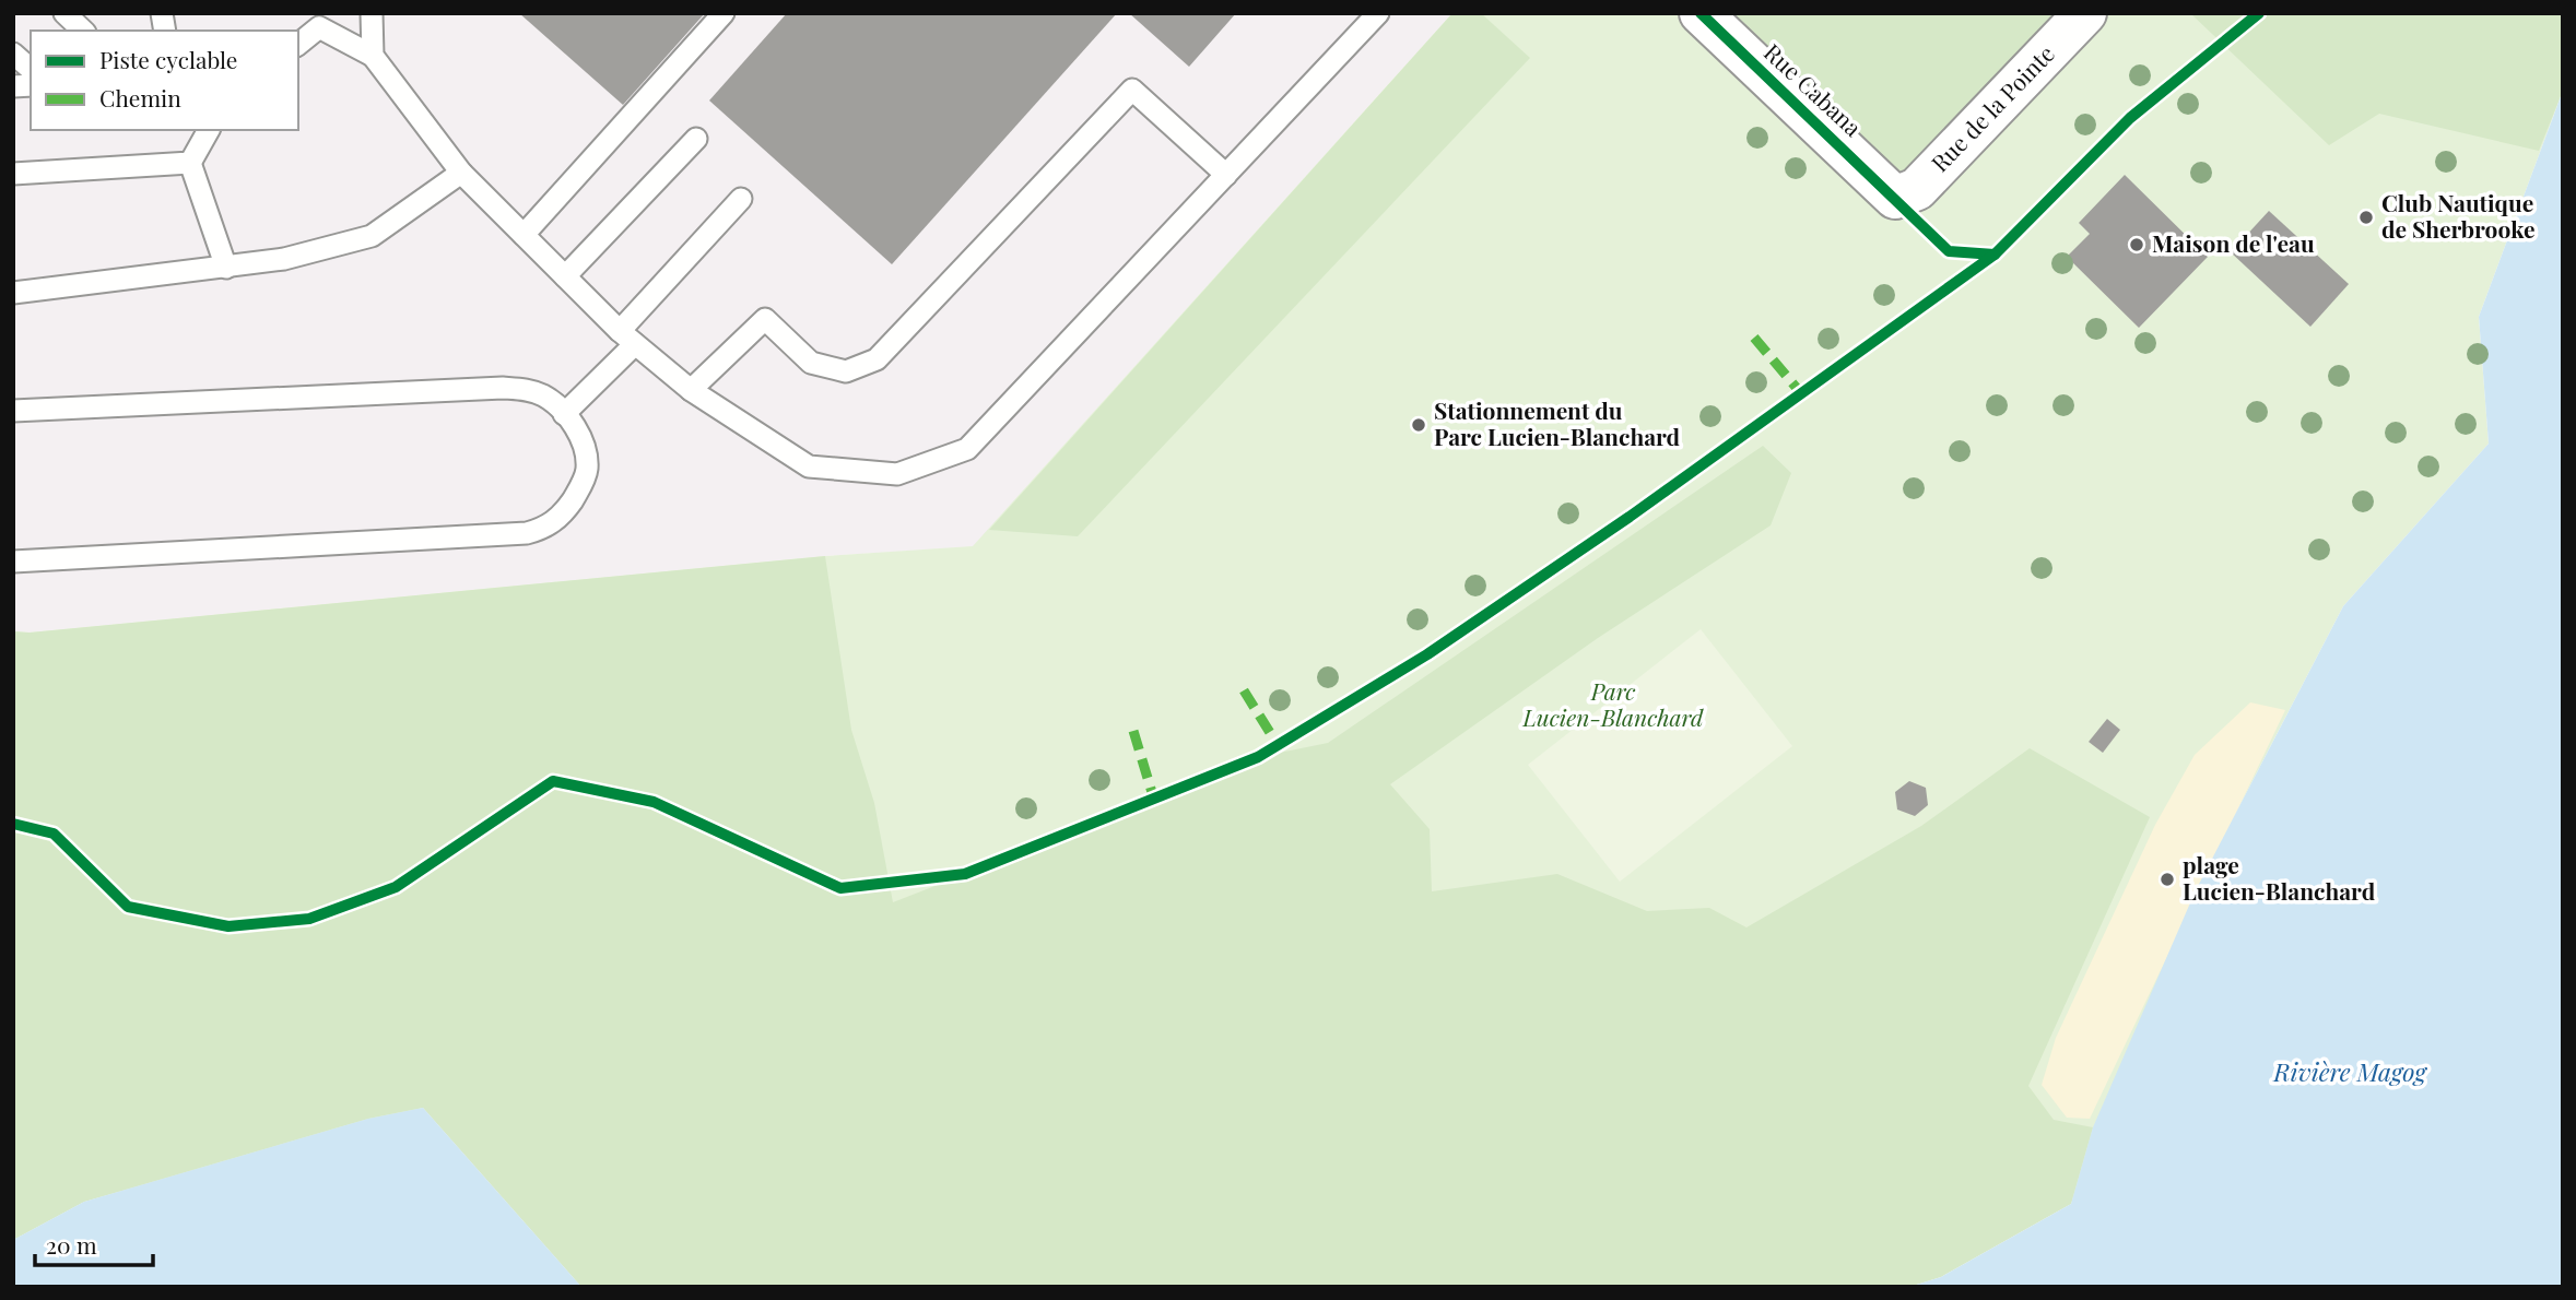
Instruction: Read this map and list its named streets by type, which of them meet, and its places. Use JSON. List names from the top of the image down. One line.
{"streets":{"street":["Rue Cabana","Rue de la Pointe"]},"crossings":[["Rue Cabana","Rue de la Pointe"]],"water":["Rivière Magog"],"parks":["Parc Lucien-Blanchard"],"places":["Club Nautique de Sherbrooke","Maison de l'eau","Stationnement du Parc Lucien-Blanchard","plage Lucien-Blanchard"],"legend":["Piste cyclable","Chemin"],"scale_bar":"20 m"}
